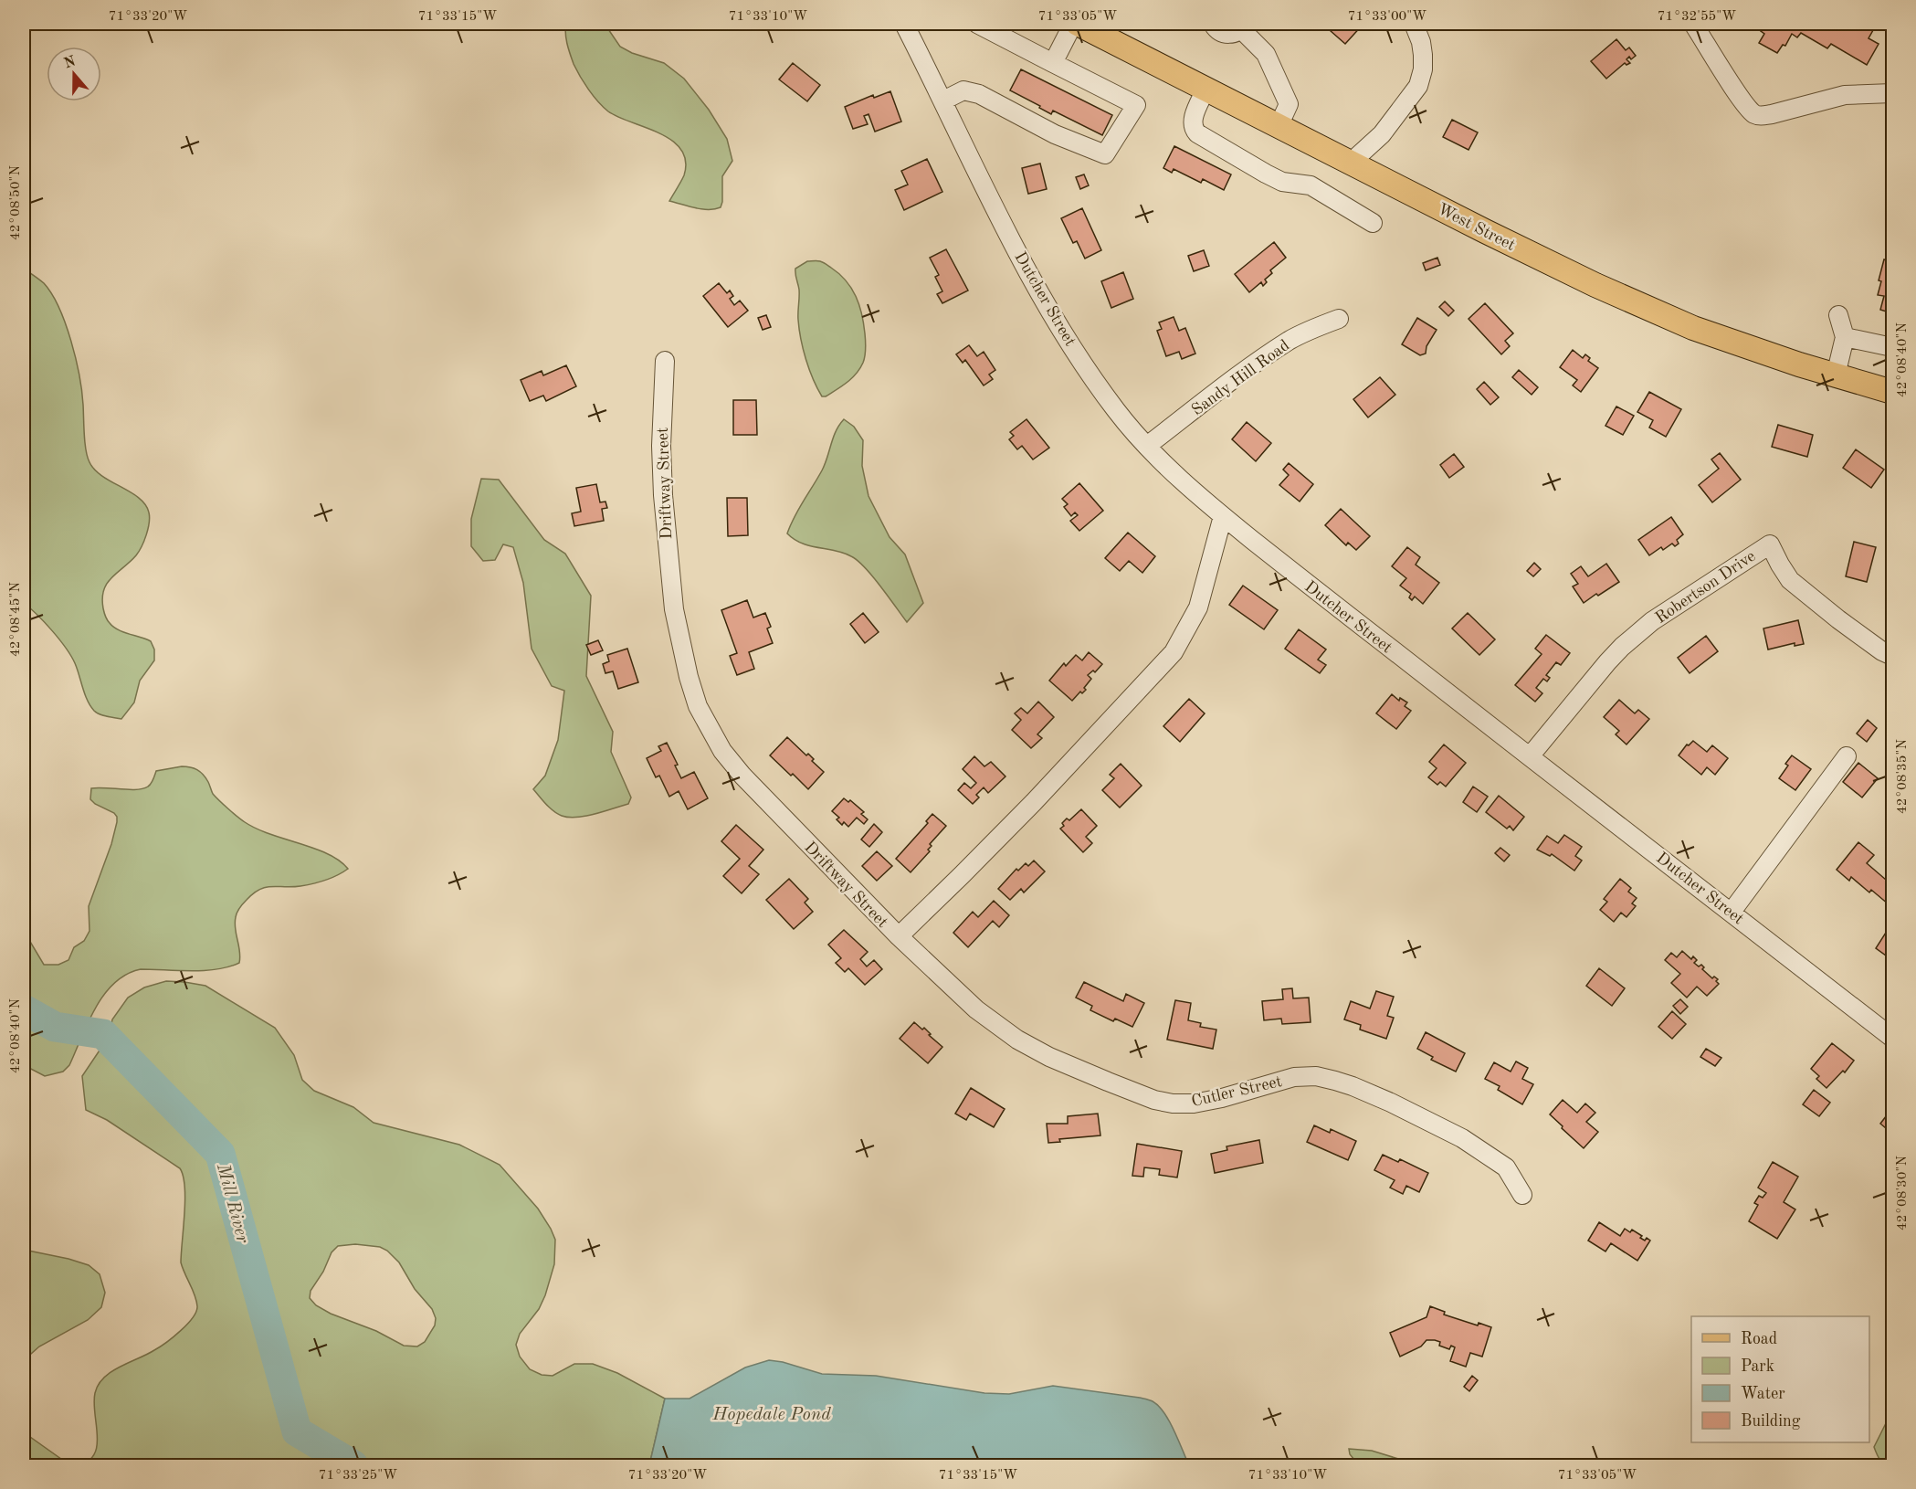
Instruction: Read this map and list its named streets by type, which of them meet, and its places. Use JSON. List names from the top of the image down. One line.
{"streets":{"main road":["West Street"],"street":["Dutcher Street","Sandy Hill Road","Driftway Street","Robertson Drive","Cutler Street"]},"crossings":[["Dutcher Street","Sandy Hill Road"],["Dutcher Street","Driftway Street"],["Dutcher Street","Robertson Drive"],["Driftway Street","Cutler Street"]],"water":["Mill River","Hopedale Pond"],"legend":["Road","Park","Water","Building"],"north":"top","coordinates":["71°33'20\"W","71°33'15\"W","71°33'10\"W","71°33'05\"W","71°33'00\"W","71°32'55\"W","42°08'50\"N","42°08'40\"N","42°08'45\"N","42°08'35\"N","42°08'30\"N","71°33'25\"W"]}
